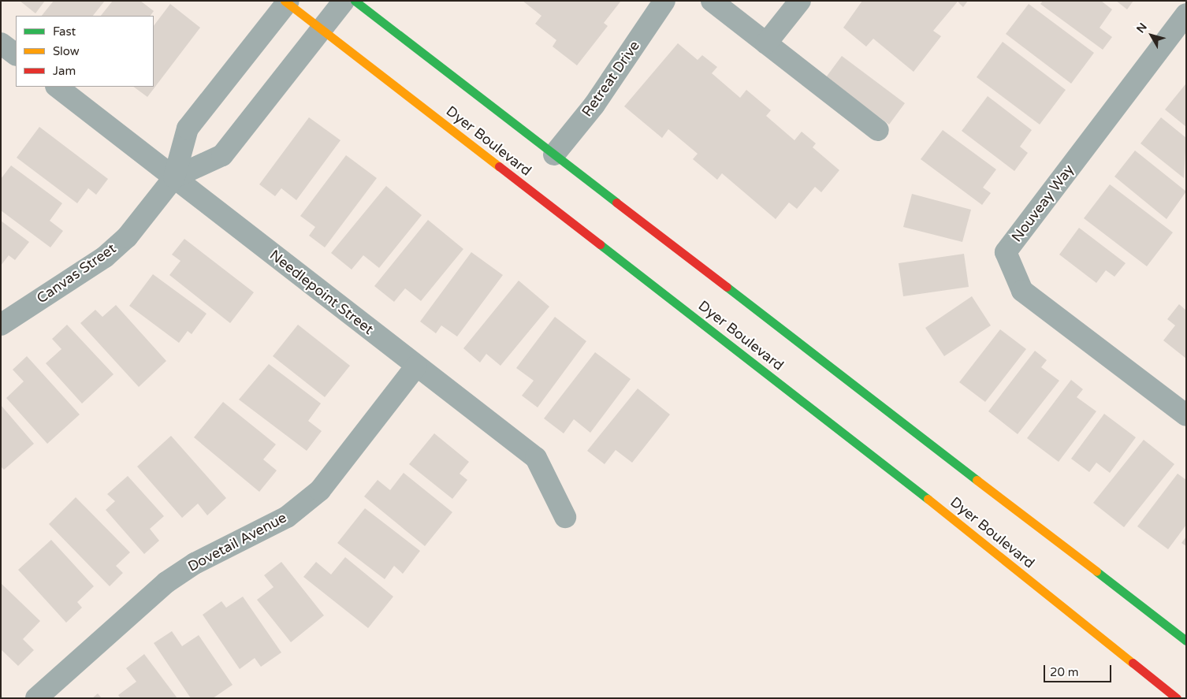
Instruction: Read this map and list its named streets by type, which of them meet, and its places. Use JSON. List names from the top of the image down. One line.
{"streets":{"main road":["Dyer Boulevard"],"street":["Retreat Drive","Nouveay Way","Canvas Street","Needlepoint Street","Dovetail Avenue"]},"crossings":[["Retreat Drive","Dyer Boulevard"],["Dyer Boulevard","Canvas Street"],["Canvas Street","Needlepoint Street"],["Needlepoint Street","Dovetail Avenue"]],"legend":["Fast","Slow","Jam"],"scale_bar":"20 m","north":"top left"}
